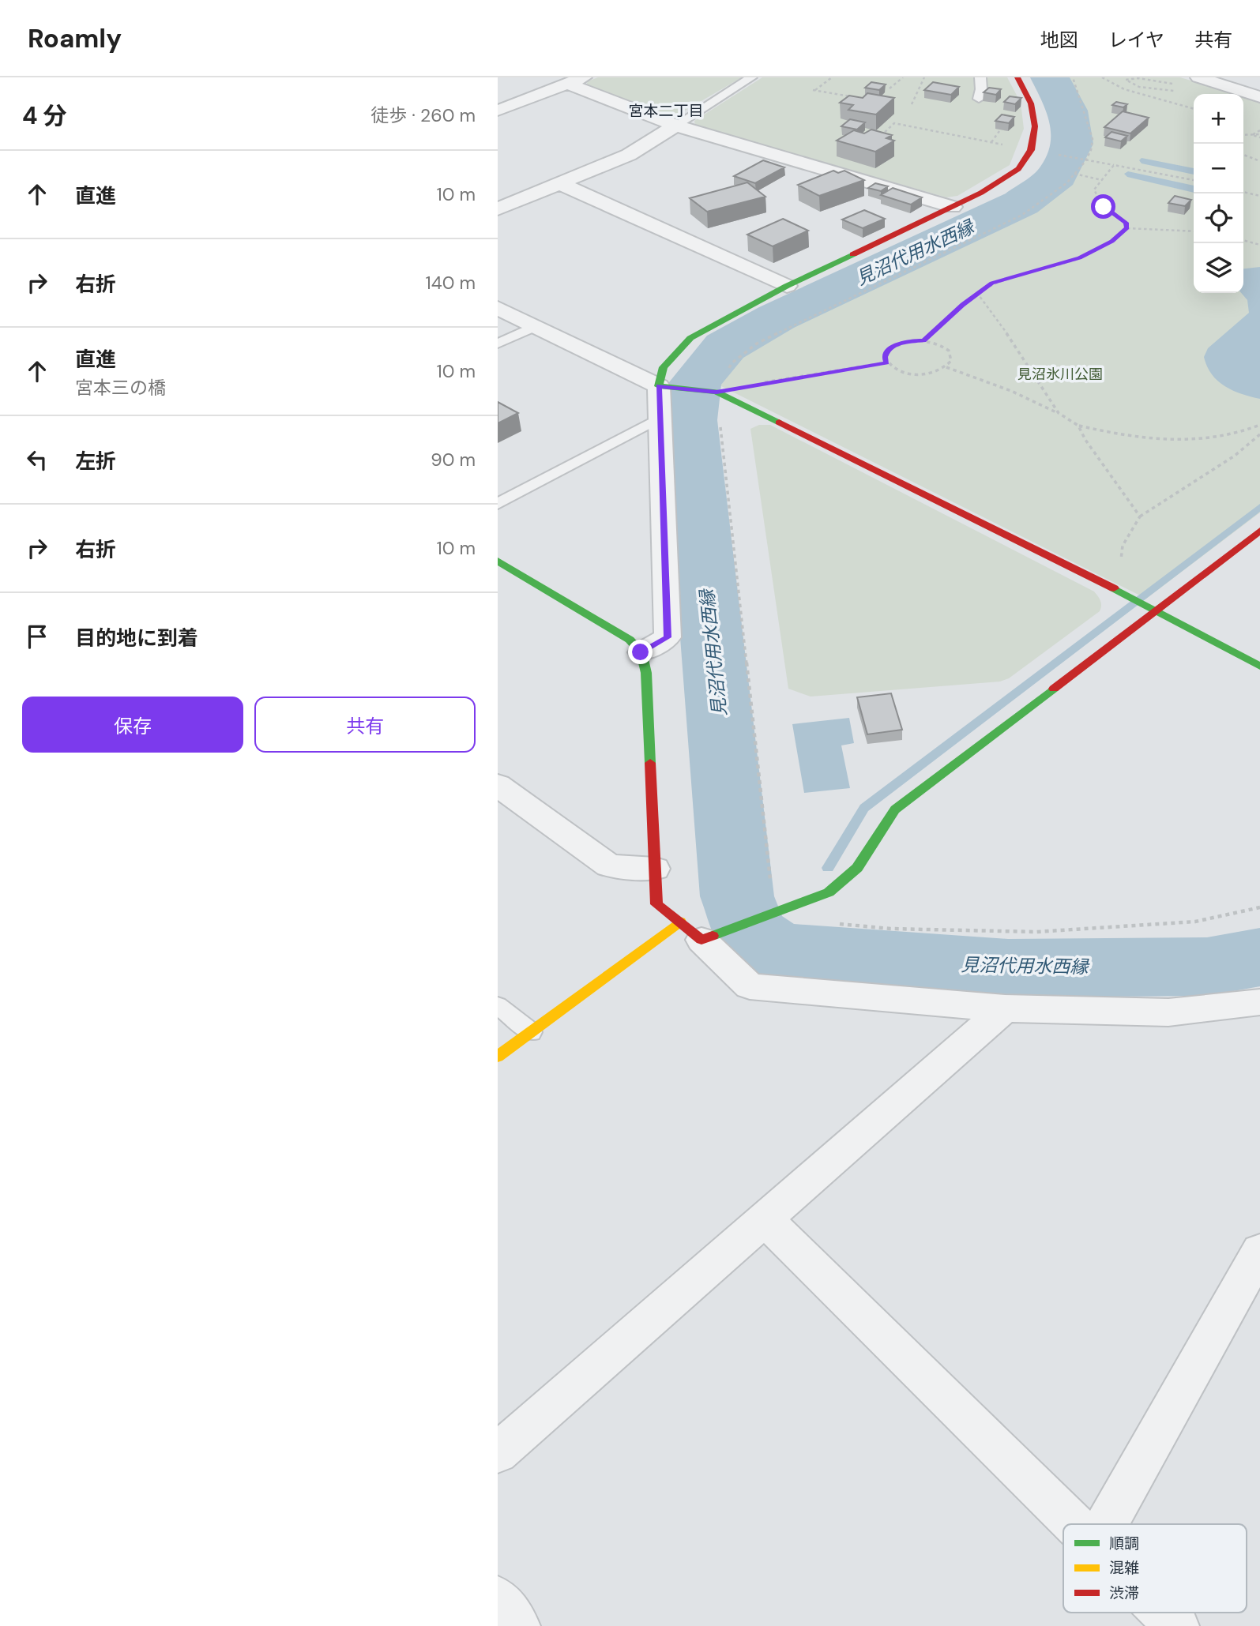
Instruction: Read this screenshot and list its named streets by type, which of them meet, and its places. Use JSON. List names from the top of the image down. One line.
{"districts":["宮本二丁目"],"water":["見沼代用水西縁"],"parks":["見沼氷川公園"],"legend":["順調","混雑","渋滞"],"page":{"header":"Roamly","nav":["地図","レイヤ","共有"],"heading":["4 分","徒歩 · 260 m"],"map_buttons":["+","−"],"list":[["直進","10 m"],["右折","140 m"],["直進","宮本三の橋","10 m"],["左折","90 m"],["右折","10 m"],"目的地に到着"],"buttons":["保存","共有"]}}
